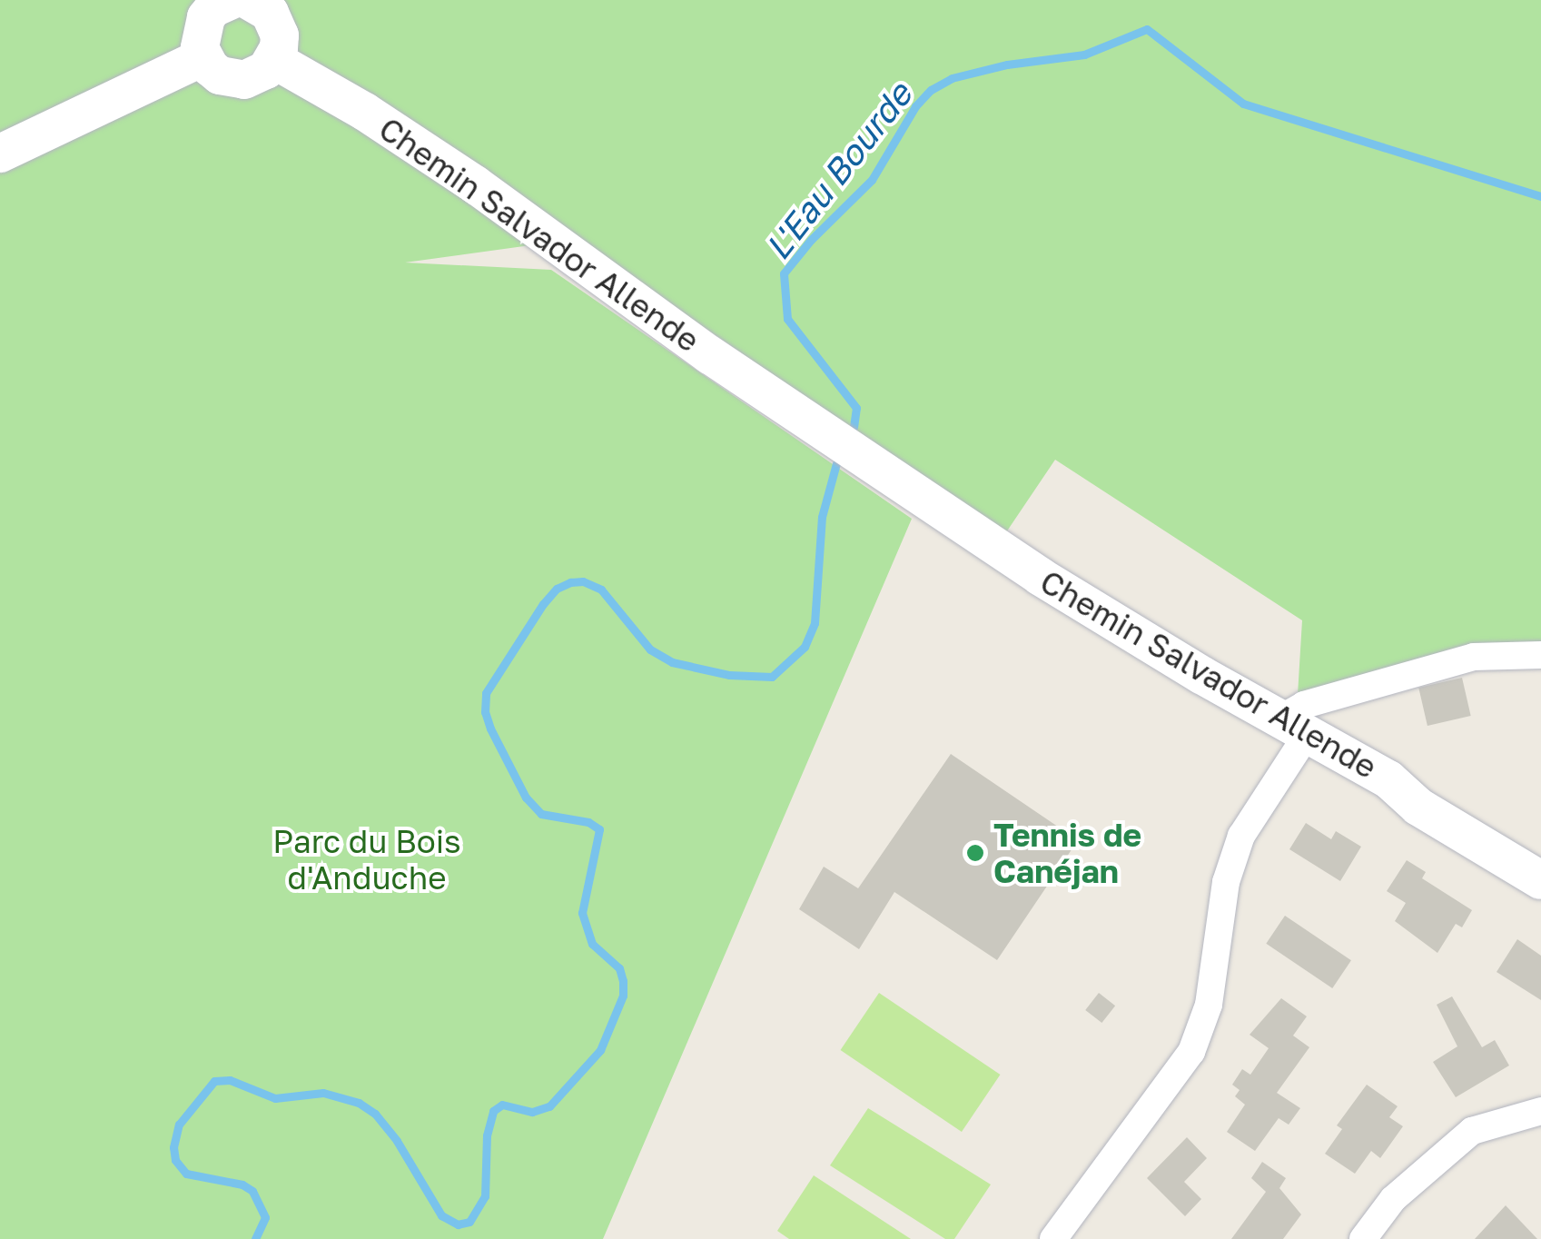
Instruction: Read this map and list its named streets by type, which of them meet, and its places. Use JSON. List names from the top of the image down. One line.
{"streets":{"street":["Chemin Salvador Allende"]},"water":["L'Eau Bourde"],"parks":["Parc du Bois d'Anduche"],"places":["Tennis de Canéjan"]}
